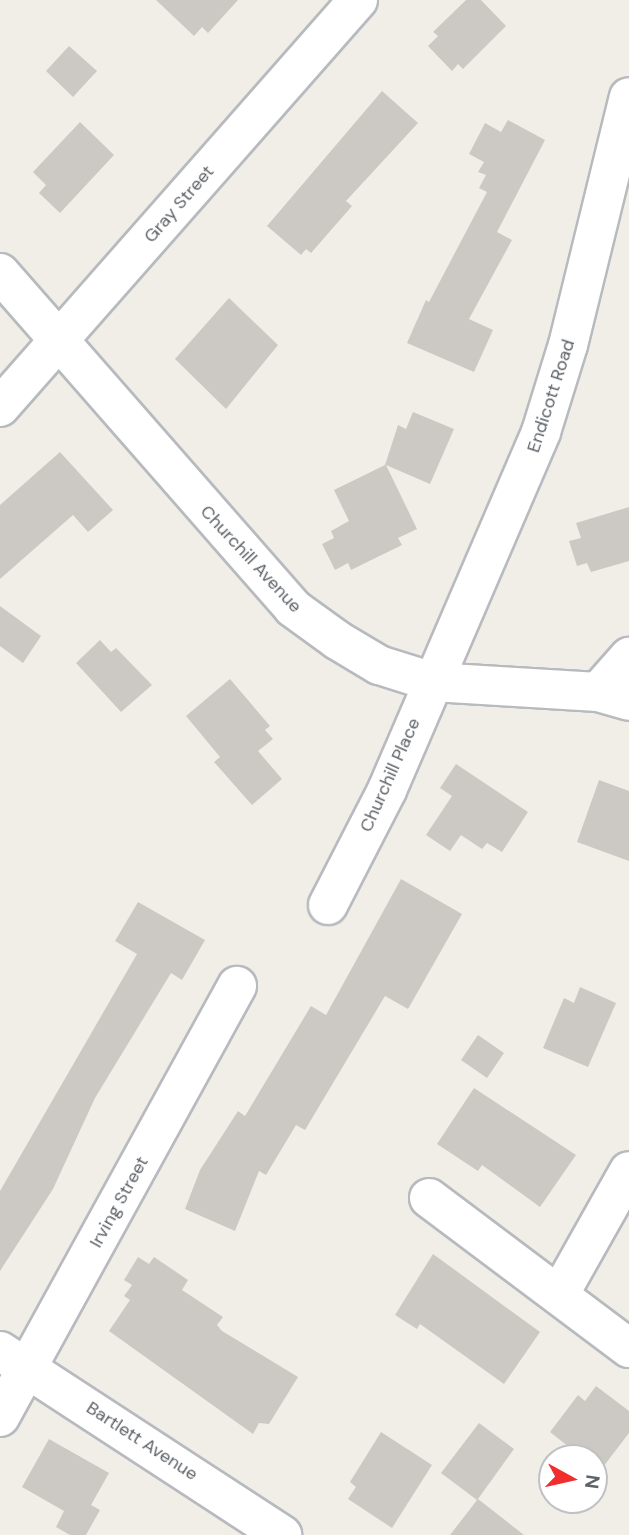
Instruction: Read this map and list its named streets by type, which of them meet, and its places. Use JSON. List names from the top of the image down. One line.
{"streets":{"street":["Gray Street","Endicott Road","Churchill Avenue","Churchill Place","Irving Street","Bartlett Avenue"]},"crossings":[["Gray Street","Churchill Avenue"],["Endicott Road","Churchill Avenue"],["Endicott Road","Churchill Place"],["Churchill Avenue","Churchill Place"],["Irving Street","Bartlett Avenue"]],"north":"right"}
